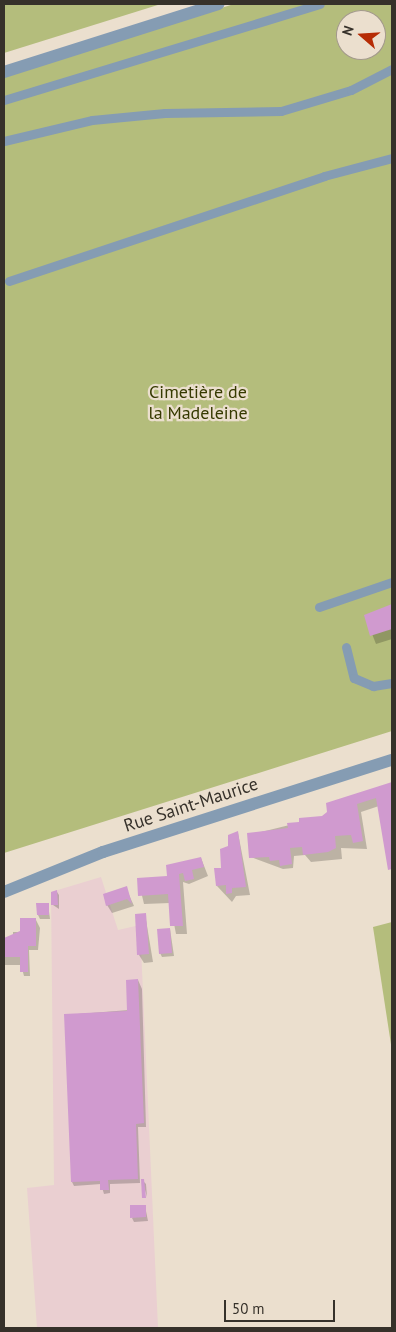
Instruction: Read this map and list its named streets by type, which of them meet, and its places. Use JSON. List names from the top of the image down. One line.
{"streets":{"street":["Rue Saint-Maurice"]},"parks":["Cimetière de la Madeleine"],"scale_bar":"50 m","north":"left"}
